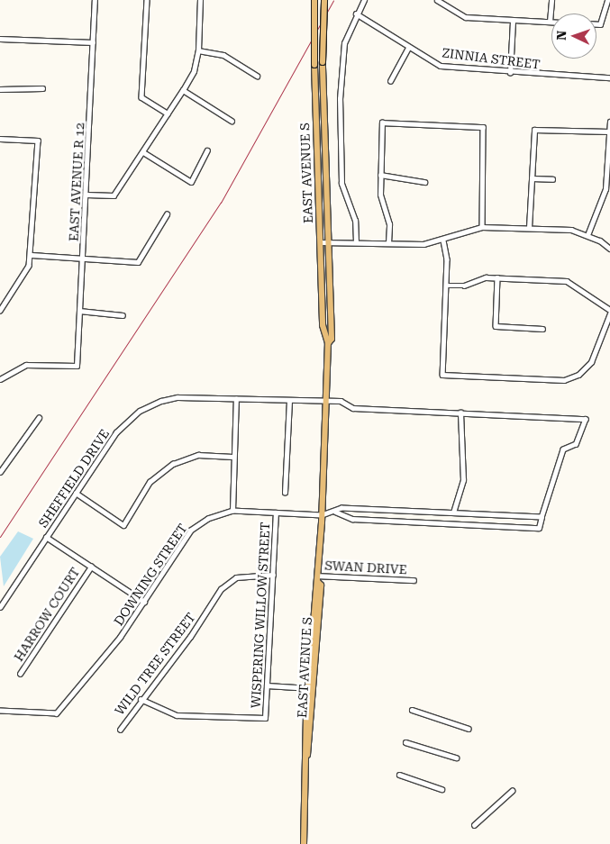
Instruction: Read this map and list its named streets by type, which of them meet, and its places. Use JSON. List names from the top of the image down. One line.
{"streets":{"main road":["EAST AVENUE S"],"street":["ZINNIA STREET","EAST AVENUE R 12","SHEFFIELD DRIVE","SWAN DRIVE","DOWNING STREET","HARROW COURT","WISPERING WILLOW STREET","WILD TREE STREET"]},"crossings":[["EAST AVENUE S","SHEFFIELD DRIVE"],["EAST AVENUE S","SWAN DRIVE"],["EAST AVENUE S","DOWNING STREET"],["SHEFFIELD DRIVE","DOWNING STREET"],["DOWNING STREET","WISPERING WILLOW STREET"],["WISPERING WILLOW STREET","WILD TREE STREET"]],"north":"left"}
